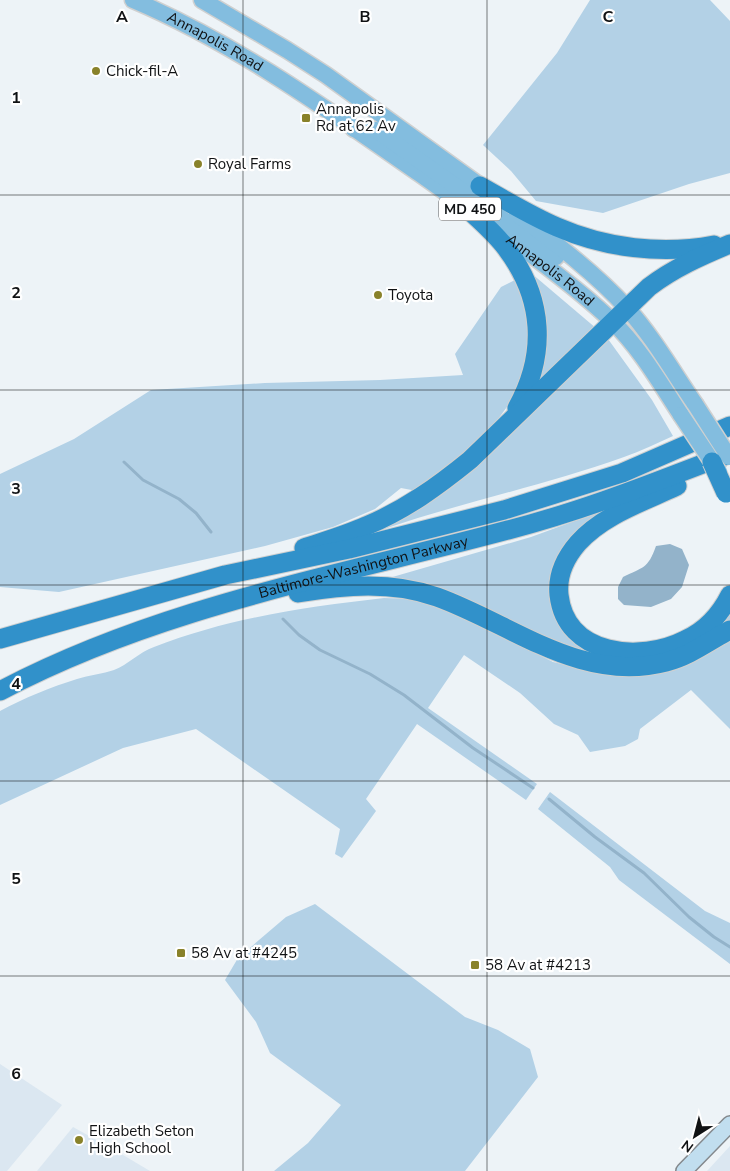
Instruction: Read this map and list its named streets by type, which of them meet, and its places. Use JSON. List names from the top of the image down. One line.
{"streets":{"highway":["Baltimore-Washington Parkway"],"main road":["Annapolis Road","MD 450"]},"crossings":[["Annapolis Road","Baltimore-Washington Parkway"]],"places":{"other":["Chick-fil-A","Royal Farms","Toyota","Elizabeth Seton High School"],"transit":["Annapolis Rd at 62 Av","58 Av at #4245","58 Av at #4213"]},"north":"bottom left","grid":{"columns":["A","B","C"],"rows":["1","2","3","4","5","6"]}}
